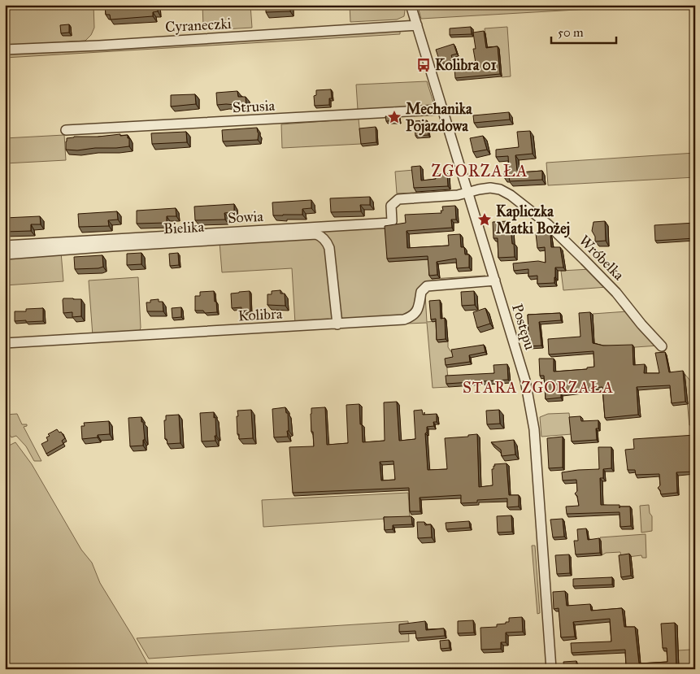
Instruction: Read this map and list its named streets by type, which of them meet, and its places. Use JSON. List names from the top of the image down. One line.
{"streets":{"street":["Cyraneczki","Strusia","Sowia","Bielika","Wróbelka","Kolibra","Postępu"]},"crossings":[["Cyraneczki","Postępu"],["Strusia","Postępu"],["Sowia","Wróbelka"],["Sowia","Postępu"],["Bielika","Kolibra"],["Wróbelka","Postępu"],["Kolibra","Postępu"]],"districts":["ZGORZAŁA","STARA ZGORZAŁA"],"places":{"bus stop":["Kolibra 01"],"place":["Mechanika Pojazdowa","Kapliczka Matki Bożej"]},"scale_bar":"50 m"}
